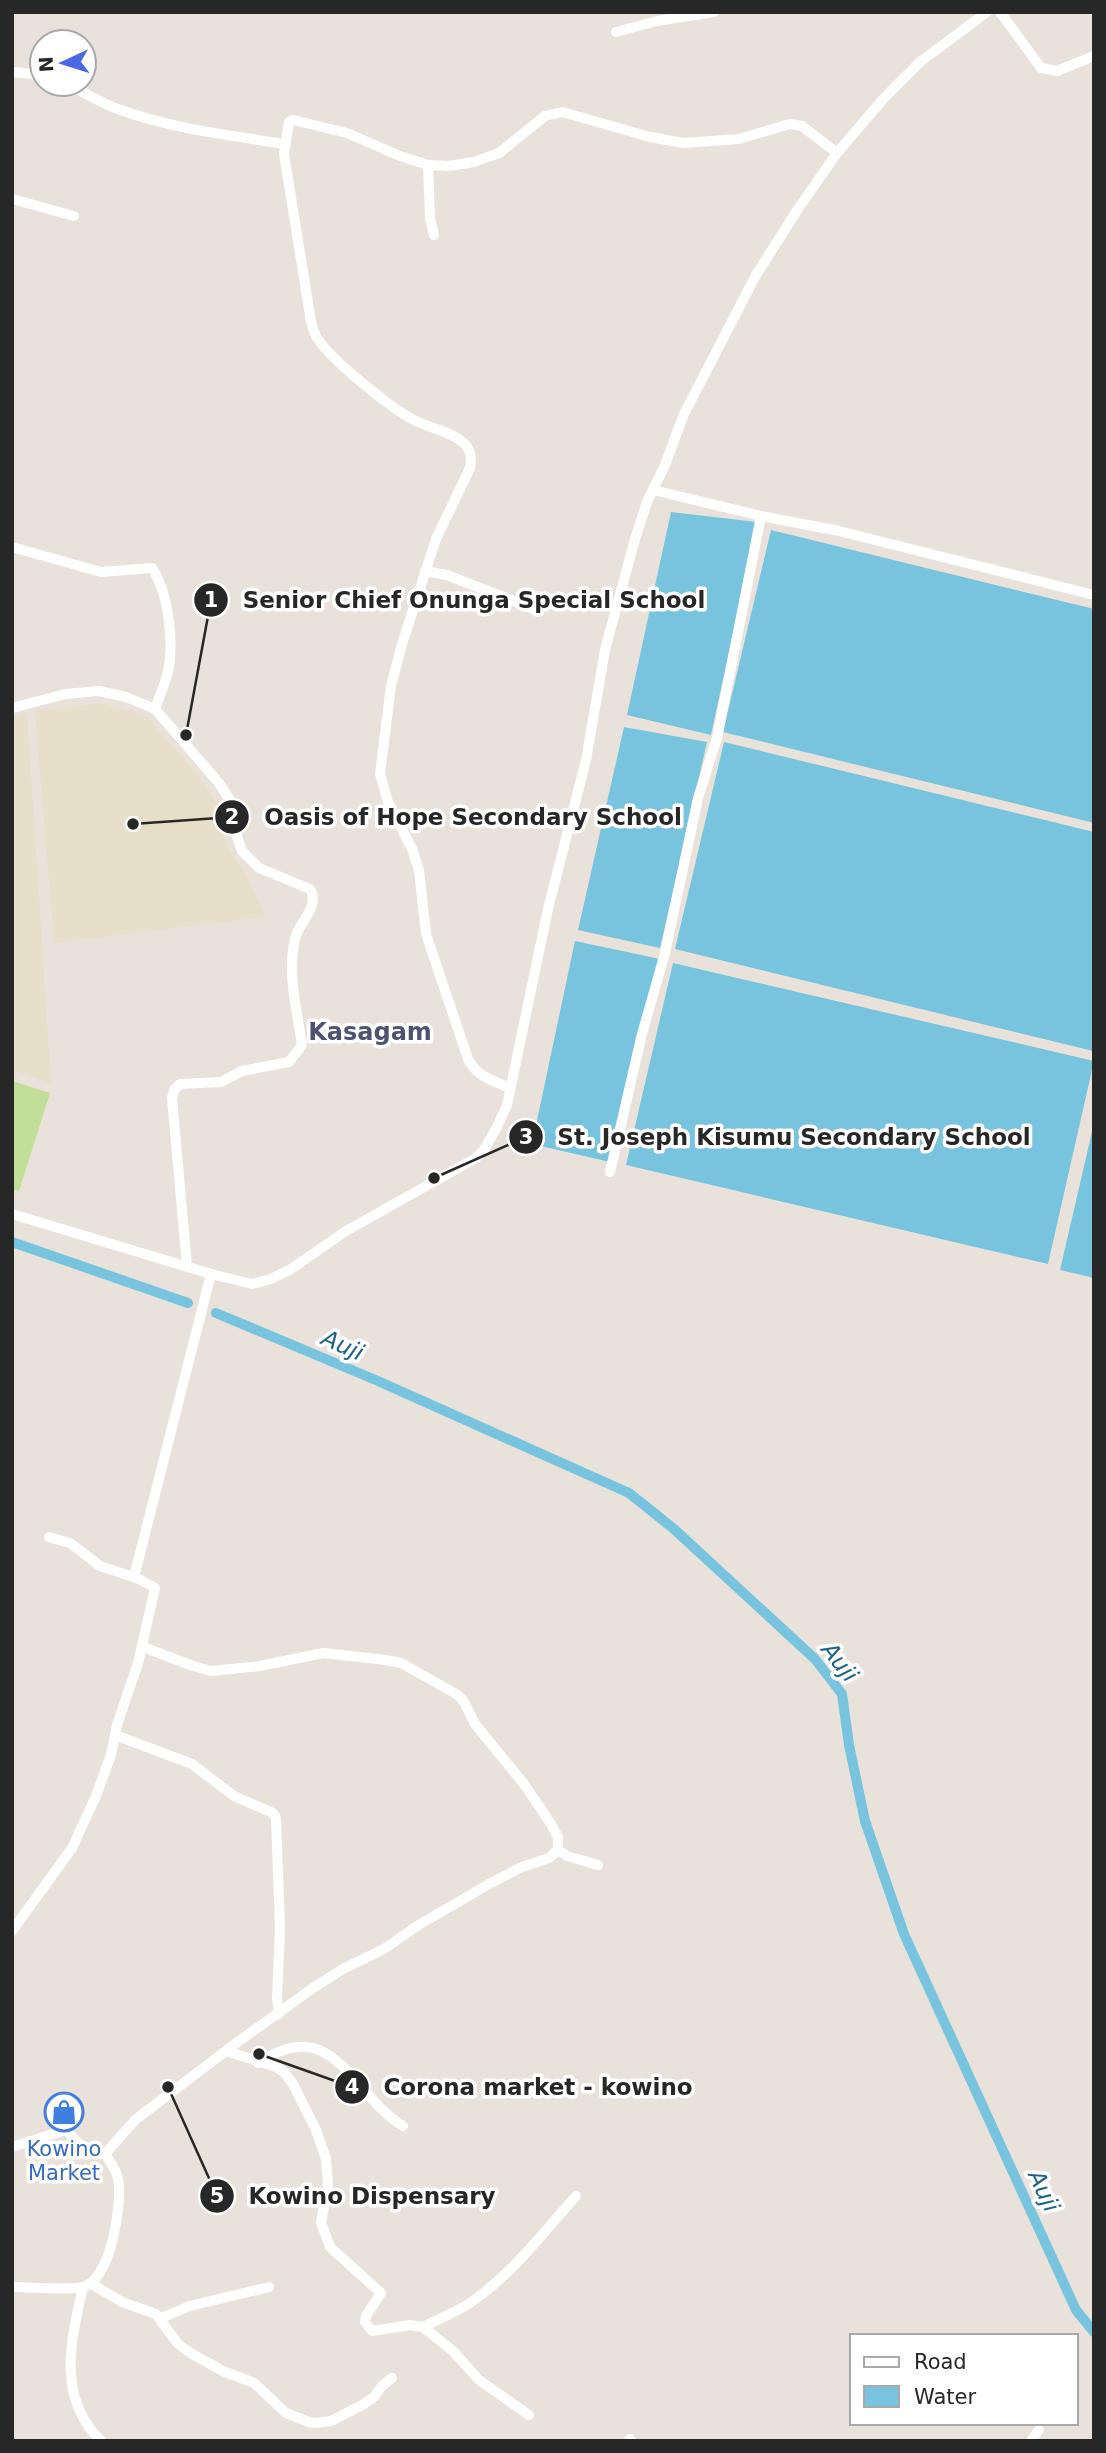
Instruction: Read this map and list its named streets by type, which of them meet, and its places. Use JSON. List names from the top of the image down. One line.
{"districts":["Kasagam"],"water":["Auji"],"places":{"other":["Senior Chief Onunga Special School","Oasis of Hope Secondary School","St. Joseph Kisumu Secondary School","Corona market - kowino","Kowino Dispensary"],"shop":["Kowino Market"]},"legend":["Road","Water"],"north":"left"}
